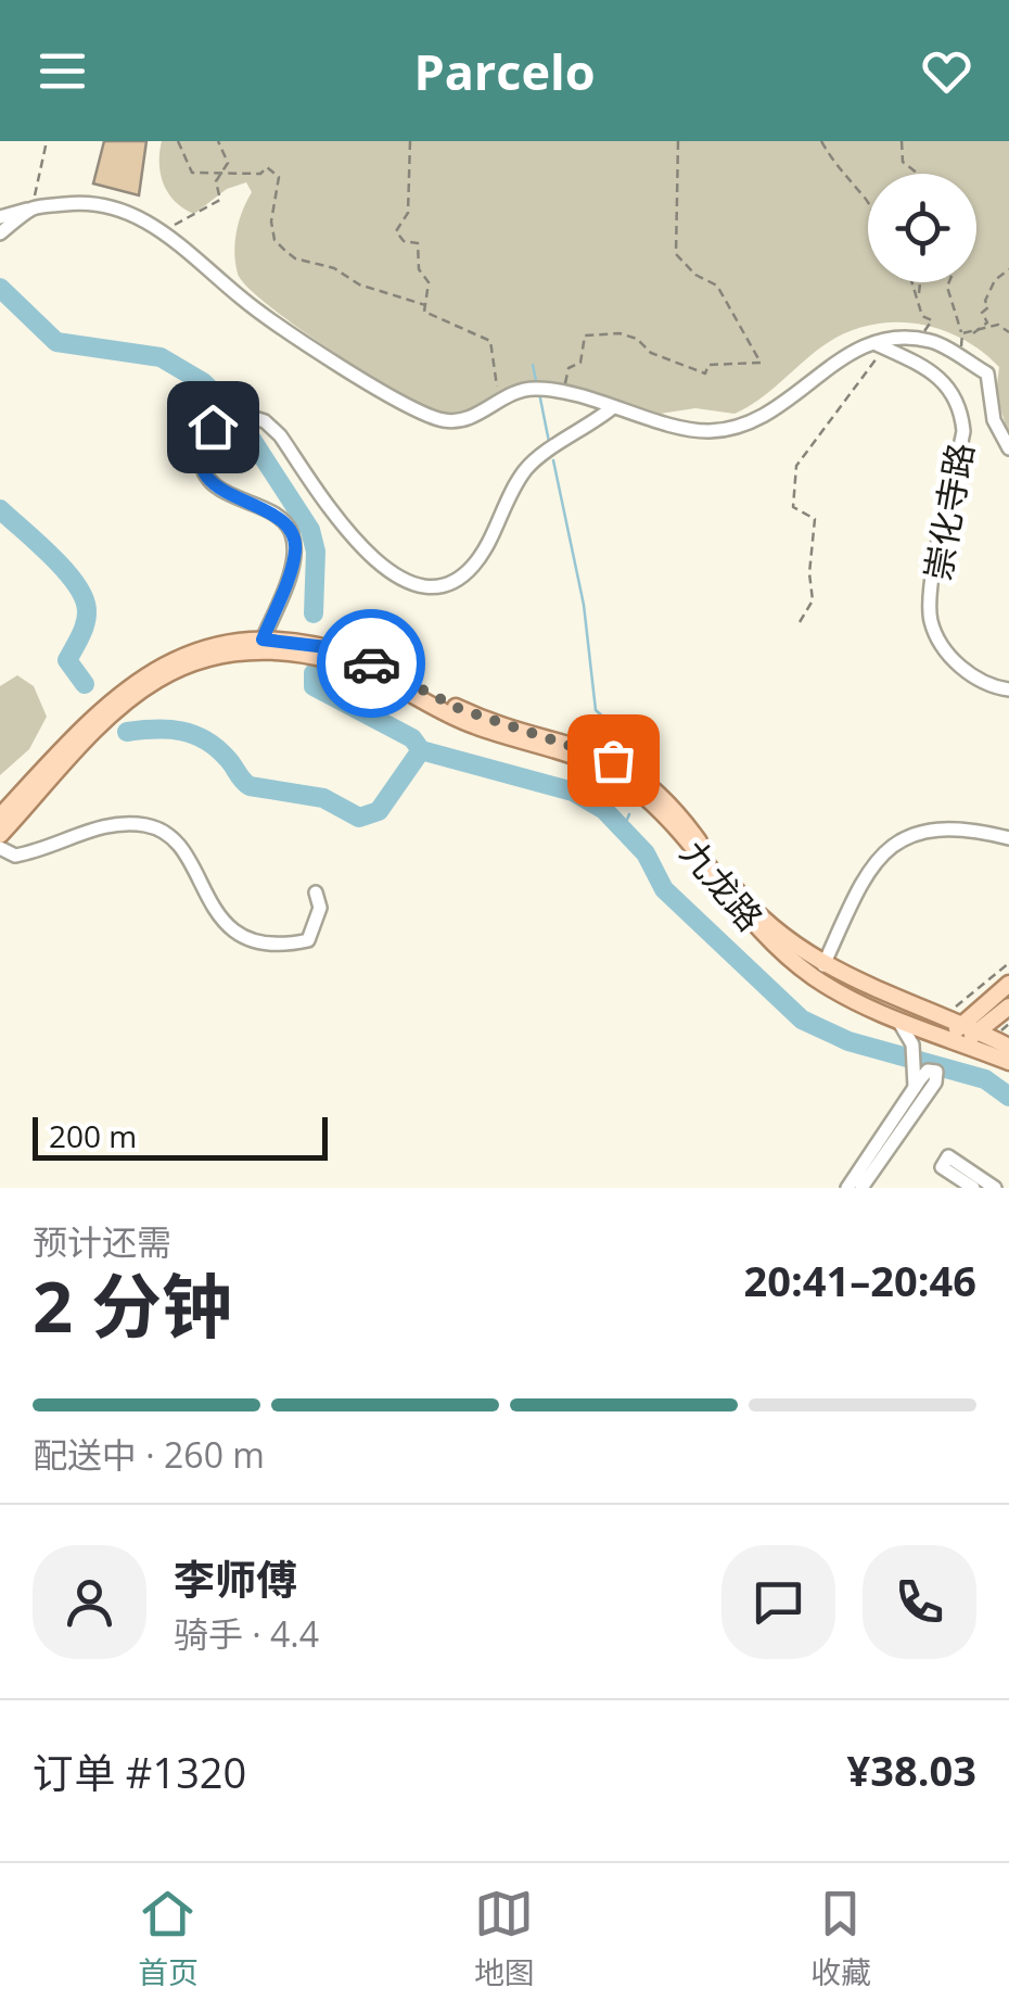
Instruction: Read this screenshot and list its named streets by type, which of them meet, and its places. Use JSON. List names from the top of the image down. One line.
{"streets":{"main road":["九龙路"],"street":["崇化寺路"]},"scale_bar":"200 m","page":{"header":"Parcelo","scale":"200 m","heading":["2 分钟","预计还需","20:41–20:46"],"panel":["李师傅","骑手 · 4.4","订单 #1320","¥38.03"],"bar":"配送中 · 260 m","tabs":["首页","地图","收藏"]}}
